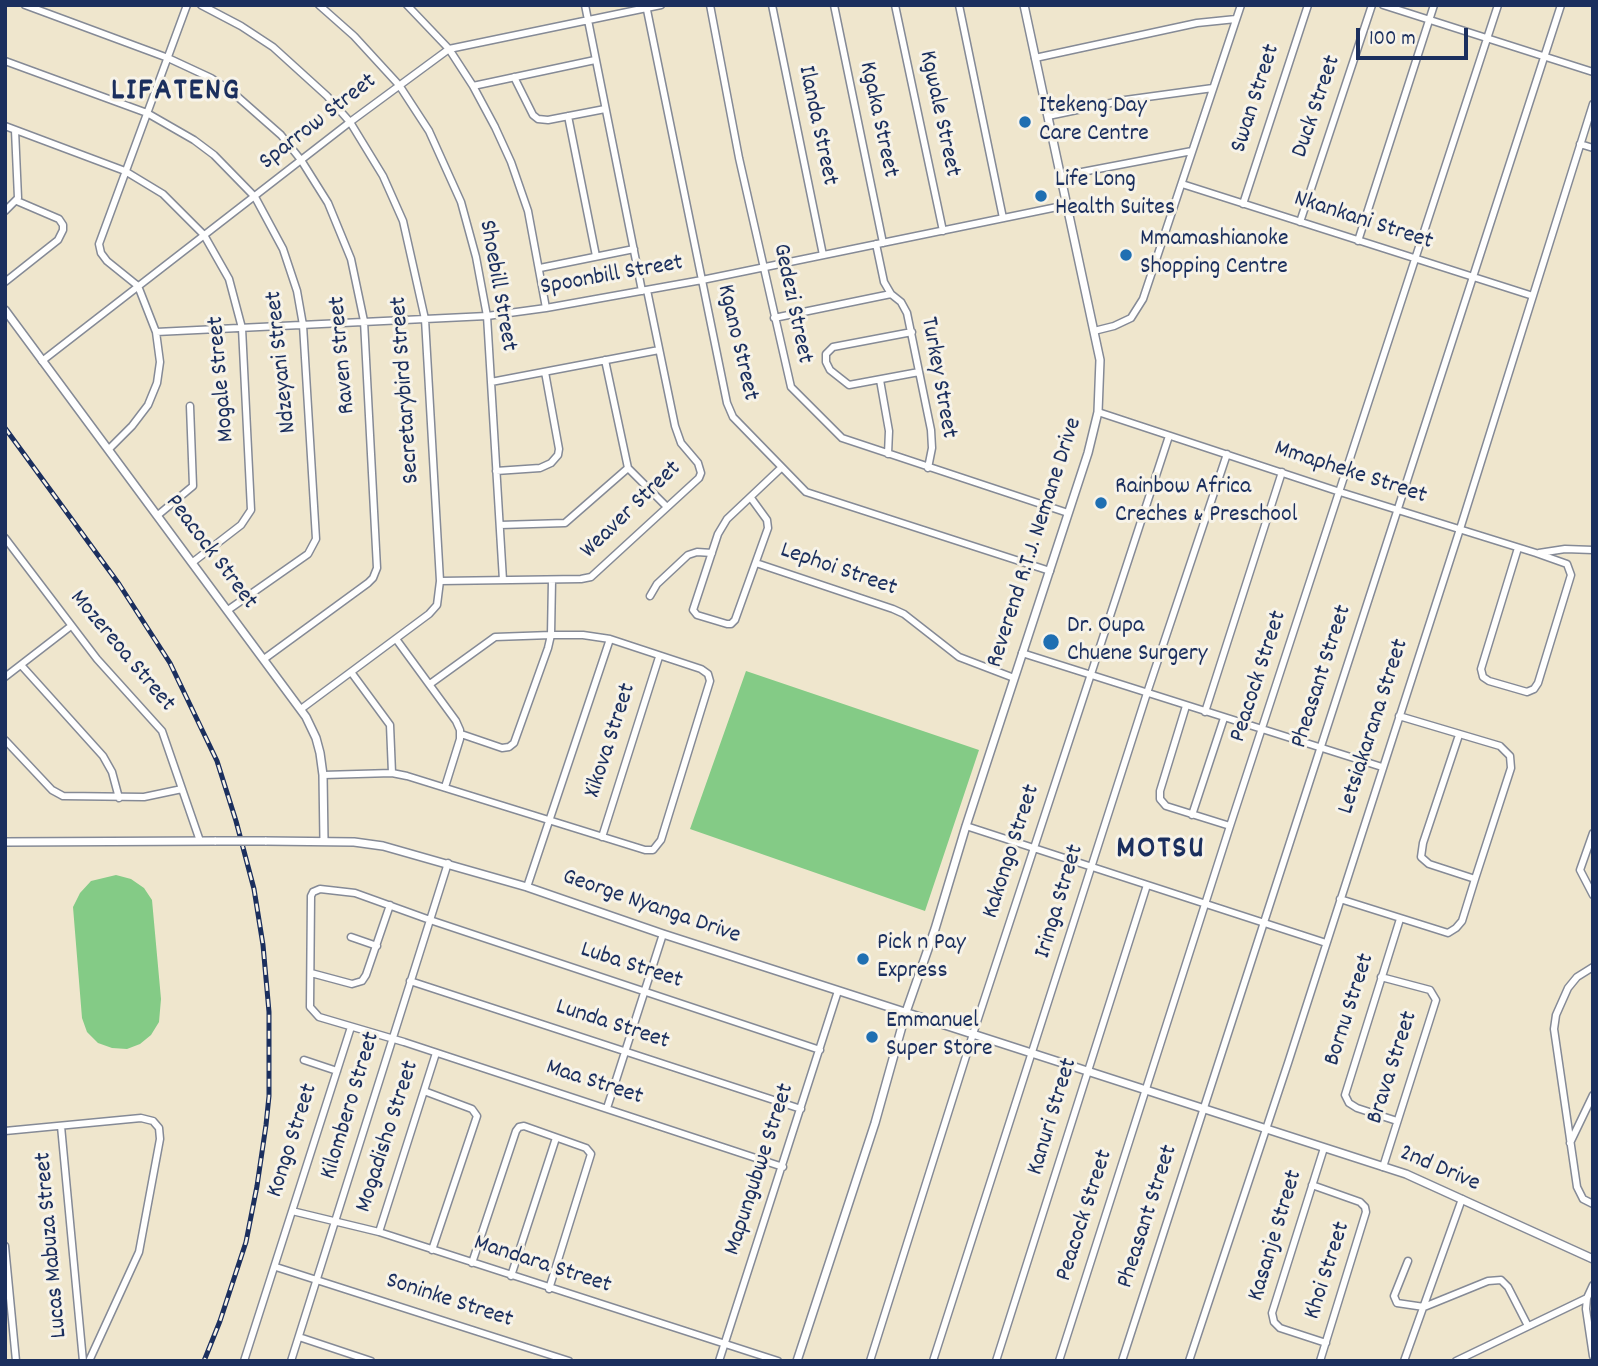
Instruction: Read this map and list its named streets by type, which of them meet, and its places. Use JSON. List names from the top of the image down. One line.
{"streets":{"street":["Swan Street","Duck Street","Kgwale Street","Kgaka Street","Sparrow Street","Ilanda Street","Nkankani Street","Spoonbill Street","Shoebill Street","Gedezi Street","Kgano Street","Raven Street","Ndzeyani Street","Turkey Street","Mogale Street","Secretarybird Street","Mmapheke Street","Weaver Street","Reverend R.T.J. Nemane Drive","Peacock Street","Lephoi Street","Mozereoa Street","Pheasant Street","Letsiakarana Street","Xikova Street","Kakongo Street","Iringa Street","George Nyanga Drive","Luba Street","Bornu Street","Lunda Street","Brava Street","Maa Street","Kilombero Street","Kanuri Street","Mogadisho Street","Kongo Street","Mapungubwe Street","2nd Drive","Kasanje Street","Lucas Mabuza Street","Mandara Street","Khoi Street","Soninke Street"]},"crossings":[["Swan Street","Nkankani Street"],["Duck Street","Nkankani Street"],["Kgwale Street","Spoonbill Street"],["Kgaka Street","Spoonbill Street"],["Kgaka Street","Turkey Street"],["Sparrow Street","Shoebill Street"],["Sparrow Street","Kgano Street"],["Sparrow Street","Raven Street"],["Sparrow Street","Ndzeyani Street"],["Sparrow Street","Mogale Street"],["Sparrow Street","Secretarybird Street"],["Sparrow Street","Weaver Street"],["Sparrow Street","Peacock Street"],["Ilanda Street","Spoonbill Street"],["Nkankani Street","Peacock Street"],["Nkankani Street","Pheasant Street"],["Nkankani Street","Letsiakarana Street"],["Spoonbill Street","Shoebill Street"],["Spoonbill Street","Gedezi Street"],["Spoonbill Street","Kgano Street"],["Spoonbill Street","Raven Street"],["Spoonbill Street","Ndzeyani Street"],["Spoonbill Street","Mogale Street"],["Spoonbill Street","Secretarybird Street"],["Spoonbill Street","Weaver Street"],["Spoonbill Street","Reverend R.T.J. Nemane Drive"],["Shoebill Street","Weaver Street"],["Gedezi Street","Turkey Street"],["Gedezi Street","Reverend R.T.J. Nemane Drive"],["Kgano Street","Reverend R.T.J. Nemane Drive"],["Raven Street","Peacock Street"],["Ndzeyani Street","Peacock Street"],["Mogale Street","Peacock Street"],["Secretarybird Street","Weaver Street"],["Secretarybird Street","Peacock Street"],["Mmapheke Street","Reverend R.T.J. Nemane Drive"],["Mmapheke Street","Peacock Street"],["Mmapheke Street","Pheasant Street"],["Mmapheke Street","Letsiakarana Street"],["Mmapheke Street","Kakongo Street"],["Mmapheke Street","Iringa Street"],["Reverend R.T.J. Nemane Drive","Lephoi Street"],["Reverend R.T.J. Nemane Drive","George Nyanga Drive"],["Peacock Street","George Nyanga Drive"],["Mozereoa Street","George Nyanga Drive"],["Pheasant Street","George Nyanga Drive"],["Letsiakarana Street","George Nyanga Drive"],["Letsiakarana Street","2nd Drive"],["Kakongo Street","George Nyanga Drive"],["Iringa Street","George Nyanga Drive"],["George Nyanga Drive","Kilombero Street"],["George Nyanga Drive","Kanuri Street"],["George Nyanga Drive","Mapungubwe Street"],["George Nyanga Drive","2nd Drive"],["Luba Street","Maa Street"],["Luba Street","Kilombero Street"],["Luba Street","Mapungubwe Street"],["Bornu Street","Brava Street"],["Lunda Street","Kilombero Street"],["Lunda Street","Mapungubwe Street"],["Brava Street","2nd Drive"],["Maa Street","Kilombero Street"],["Maa Street","Mogadisho Street"],["Maa Street","Kongo Street"],["Maa Street","Mapungubwe Street"],["Kilombero Street","Mandara Street"],["Kilombero Street","Soninke Street"],["Mogadisho Street","Mandara Street"],["Kongo Street","Mandara Street"],["Kongo Street","Soninke Street"],["Mapungubwe Street","Mandara Street"],["2nd Drive","Kasanje Street"],["Kasanje Street","Khoi Street"]],"districts":["LIFATENG","MOTSU"],"places":["Itekeng Day Care Centre","Life Long Health Suites","Mmamashianoke Shopping Centre","Rainbow Africa Creches & Preschool","Dr. Oupa Chuene Surgery","Pick n Pay Express","Emmanuel Super Store"],"scale_bar":"100 m"}
